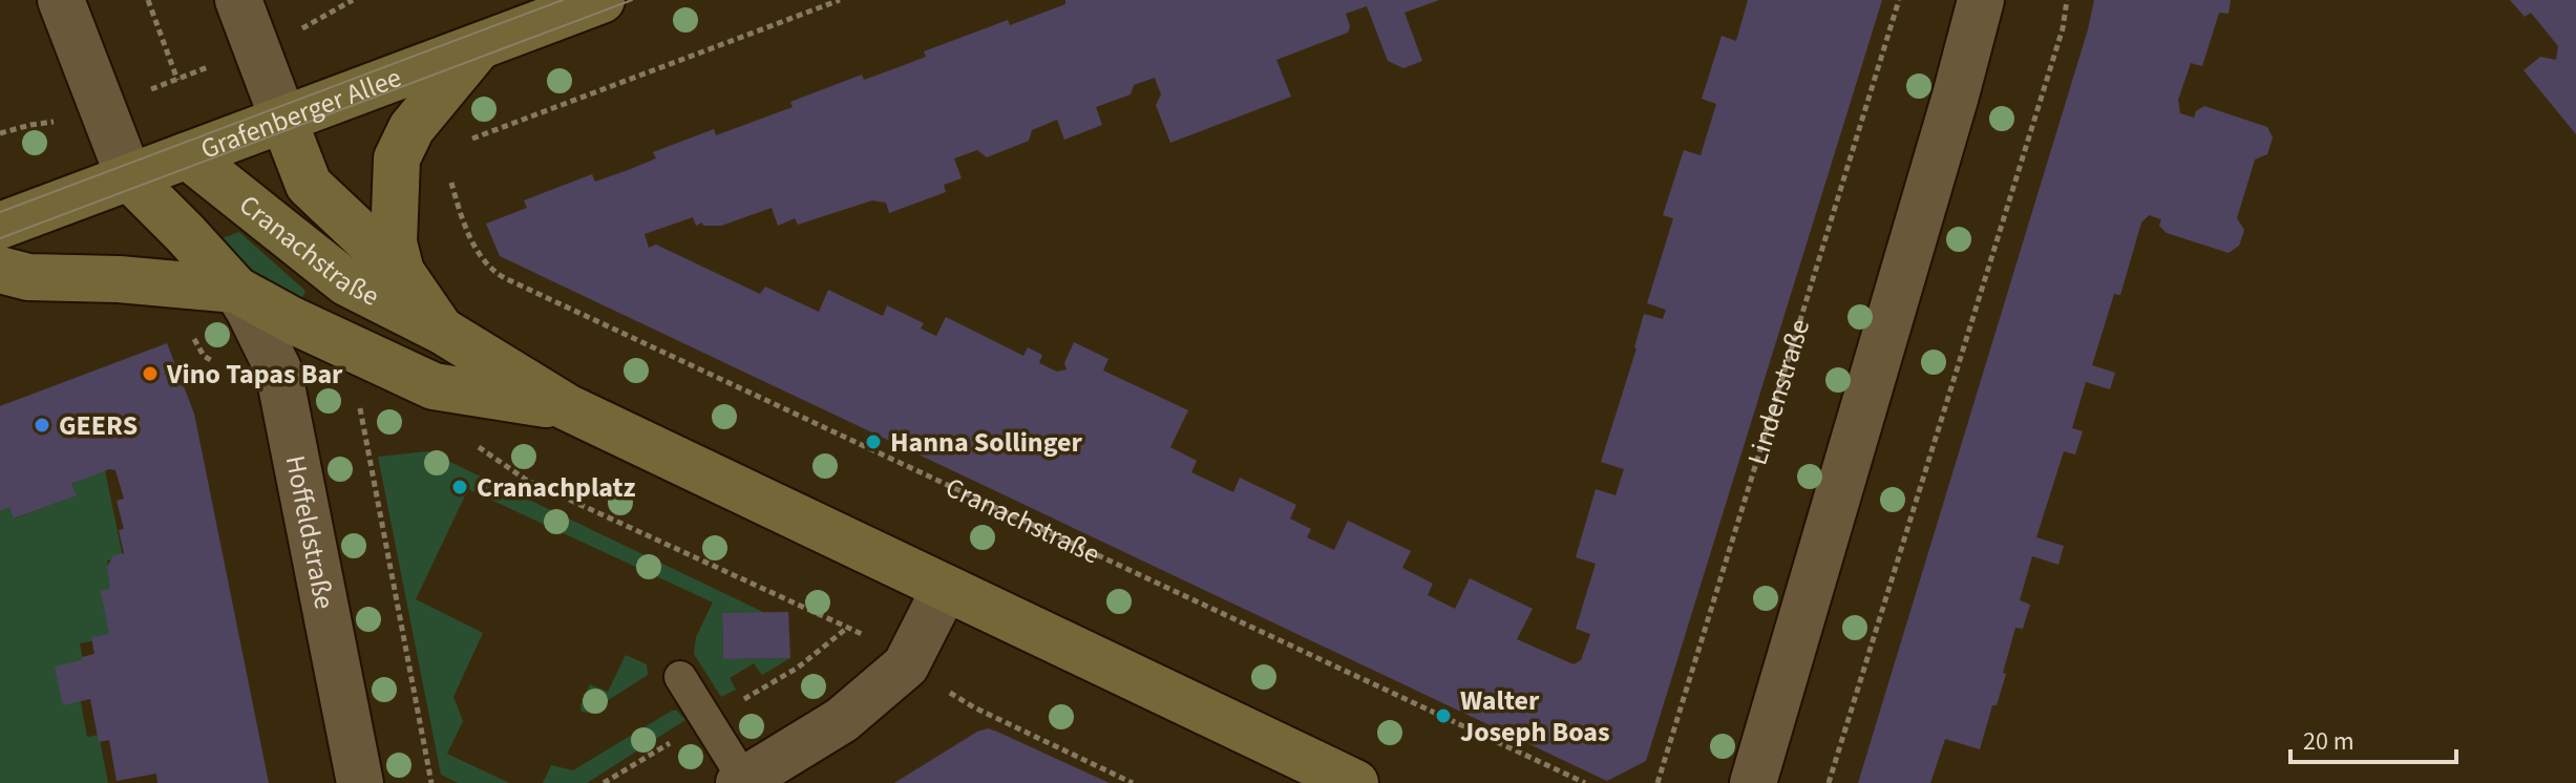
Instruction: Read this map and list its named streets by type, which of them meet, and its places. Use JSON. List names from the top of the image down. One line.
{"streets":{"main road":["Grafenberger Allee","Cranachstraße"],"street":["Hoffeldstraße"],"path":["Lindenstraße"]},"crossings":[["Grafenberger Allee","Cranachstraße"],["Cranachstraße","Hoffeldstraße"]],"places":["Vino Tapas Bar","GEERS","Hanna Sollinger","Cranachplatz","Walter Joseph Boas"],"scale_bar":"20 m"}
